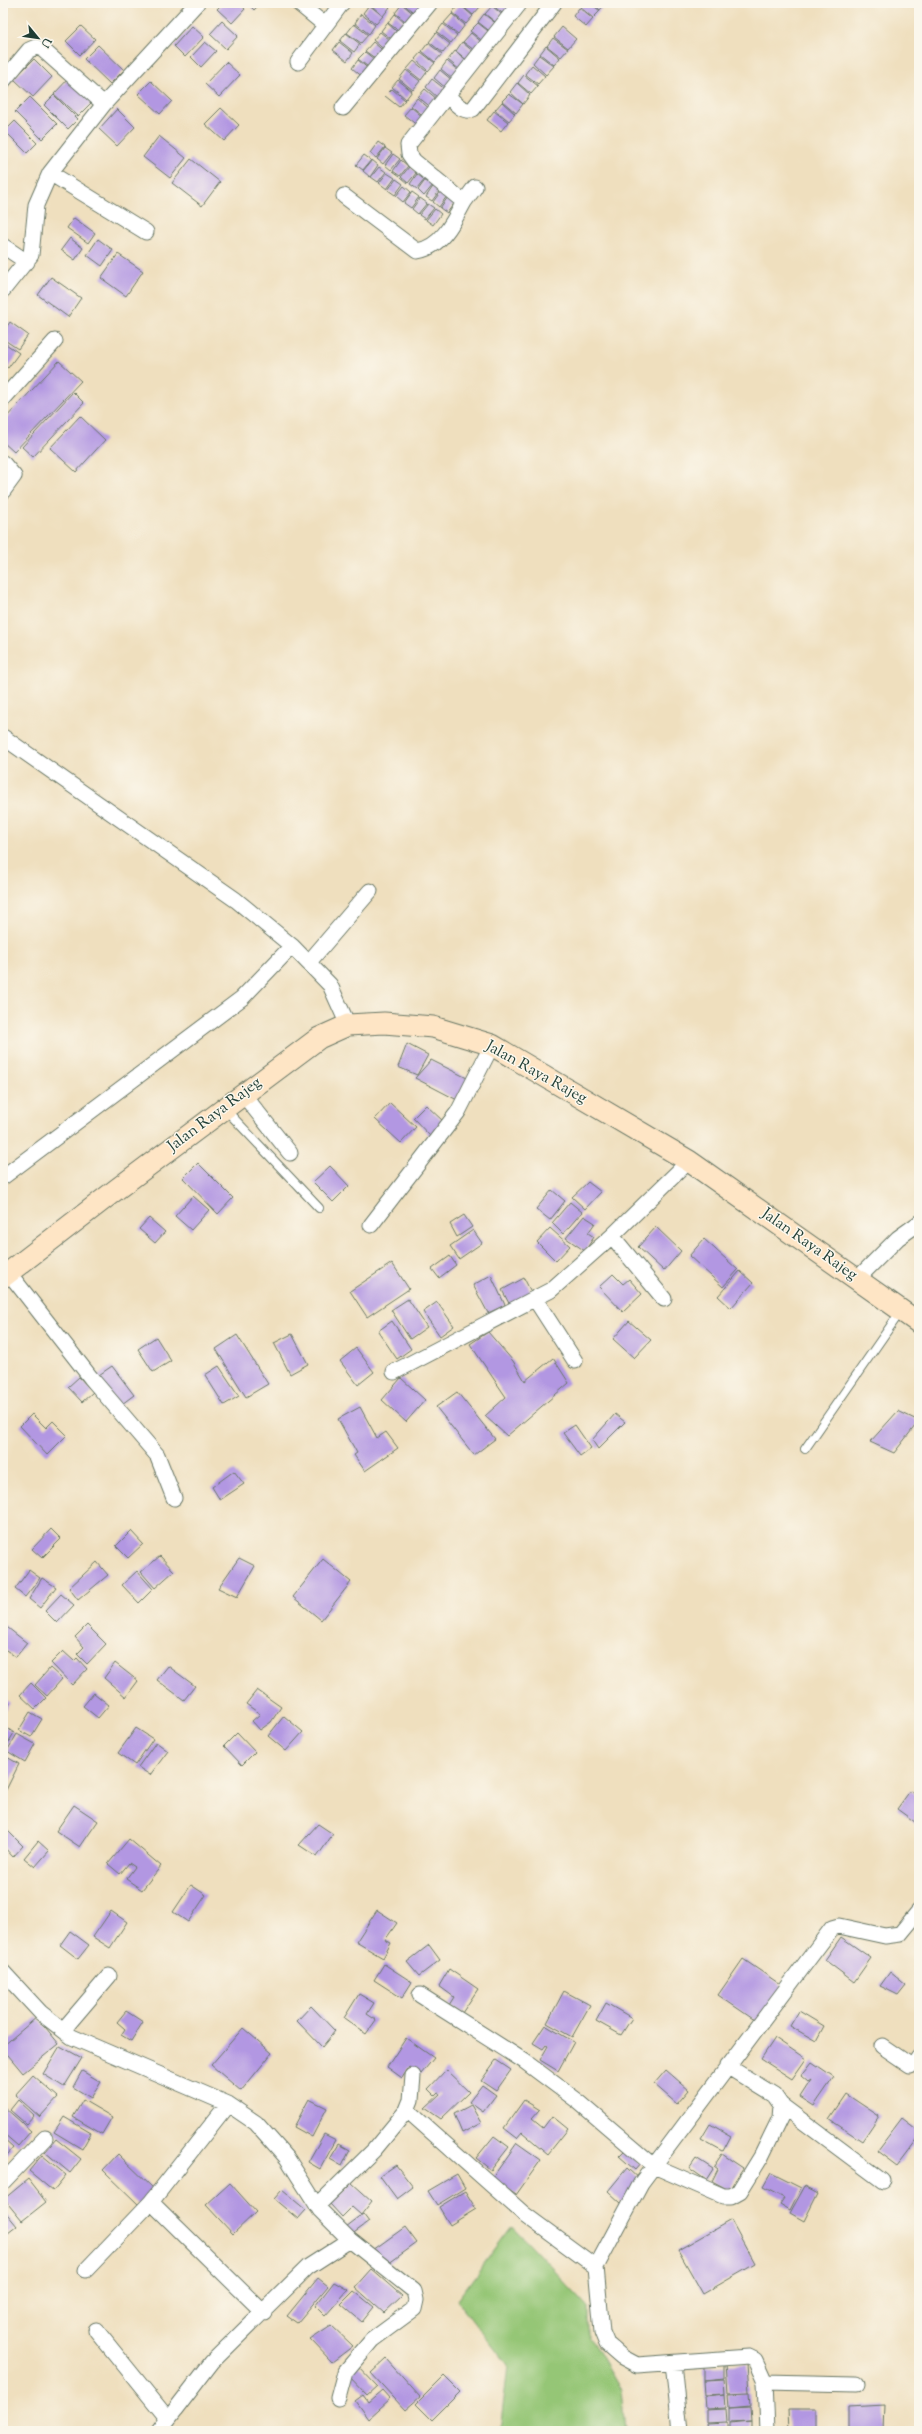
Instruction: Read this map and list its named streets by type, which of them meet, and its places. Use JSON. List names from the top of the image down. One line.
{"streets":{"main road":["Jalan Raya Rajeg"]},"north":"bottom right"}
